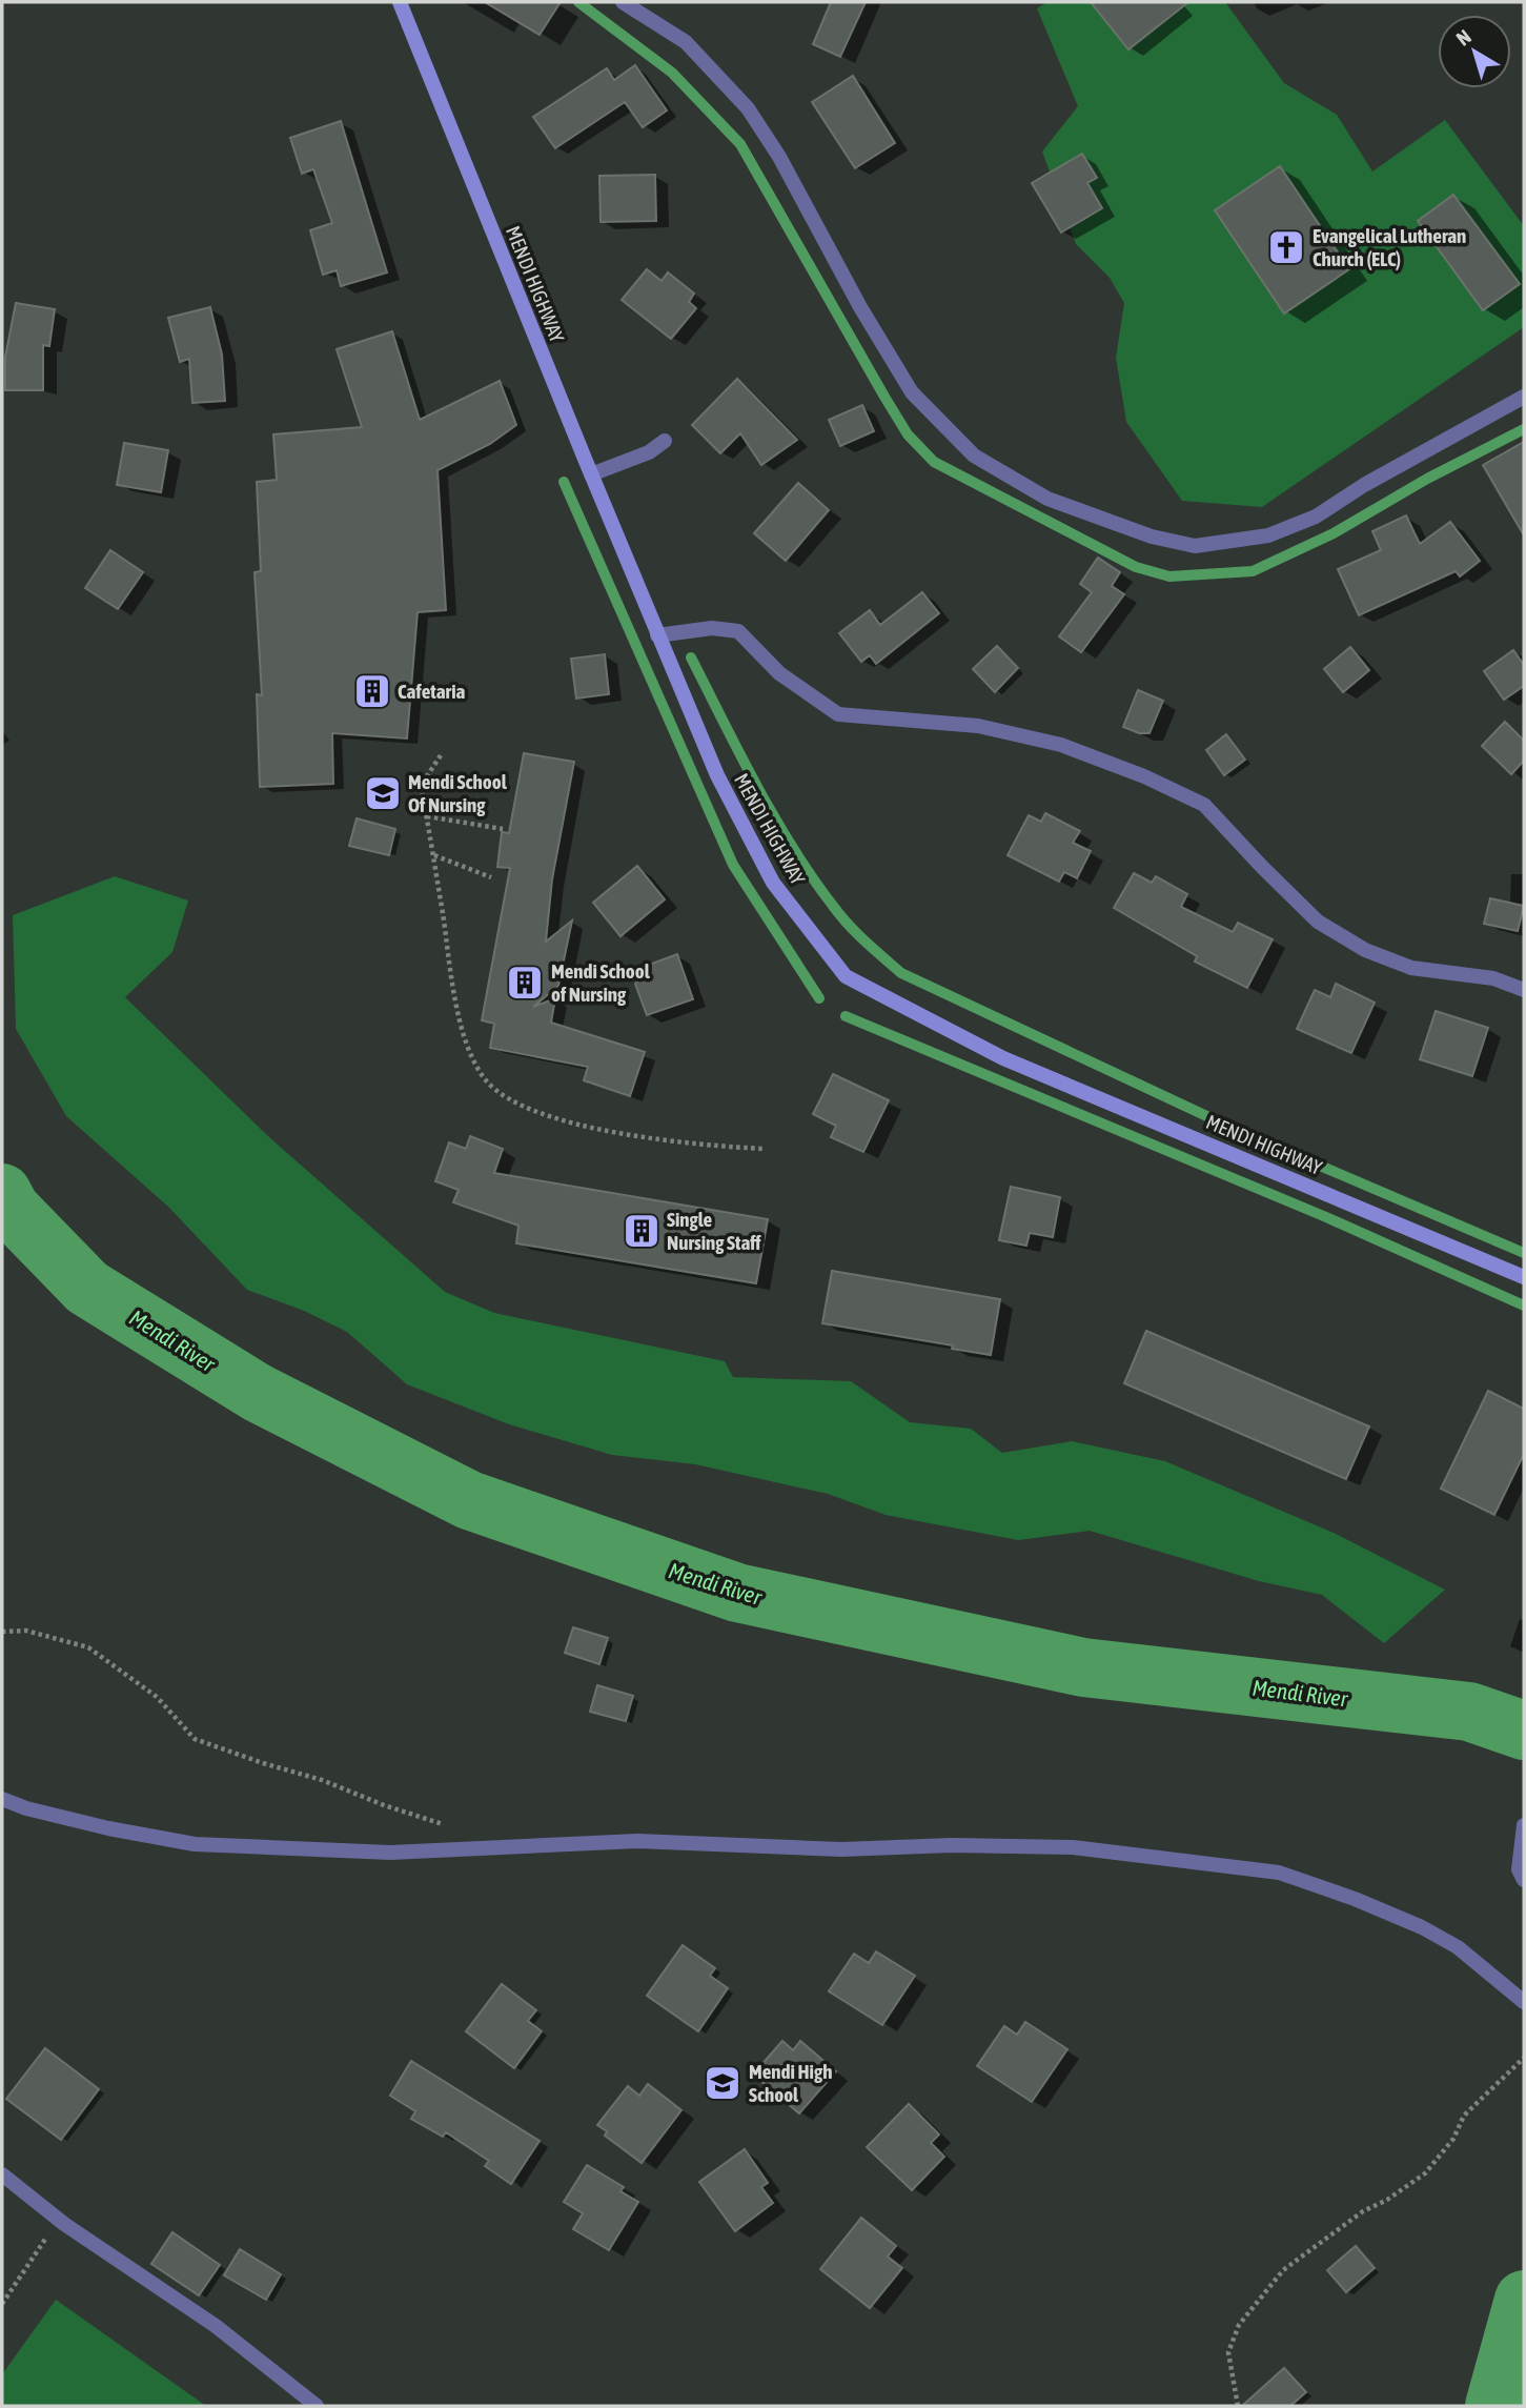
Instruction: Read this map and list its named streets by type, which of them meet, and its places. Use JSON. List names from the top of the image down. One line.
{"streets":{"main road":["MENDI HIGHWAY"]},"water":["Mendi River"],"places":{"church":["Evangelical Lutheran Church (ELC)"],"building":["Cafetaria","Mendi School of Nursing","Single Nursing Staff"],"school or university":["Mendi School Of Nursing","Mendi High School"]},"north":"top left"}
